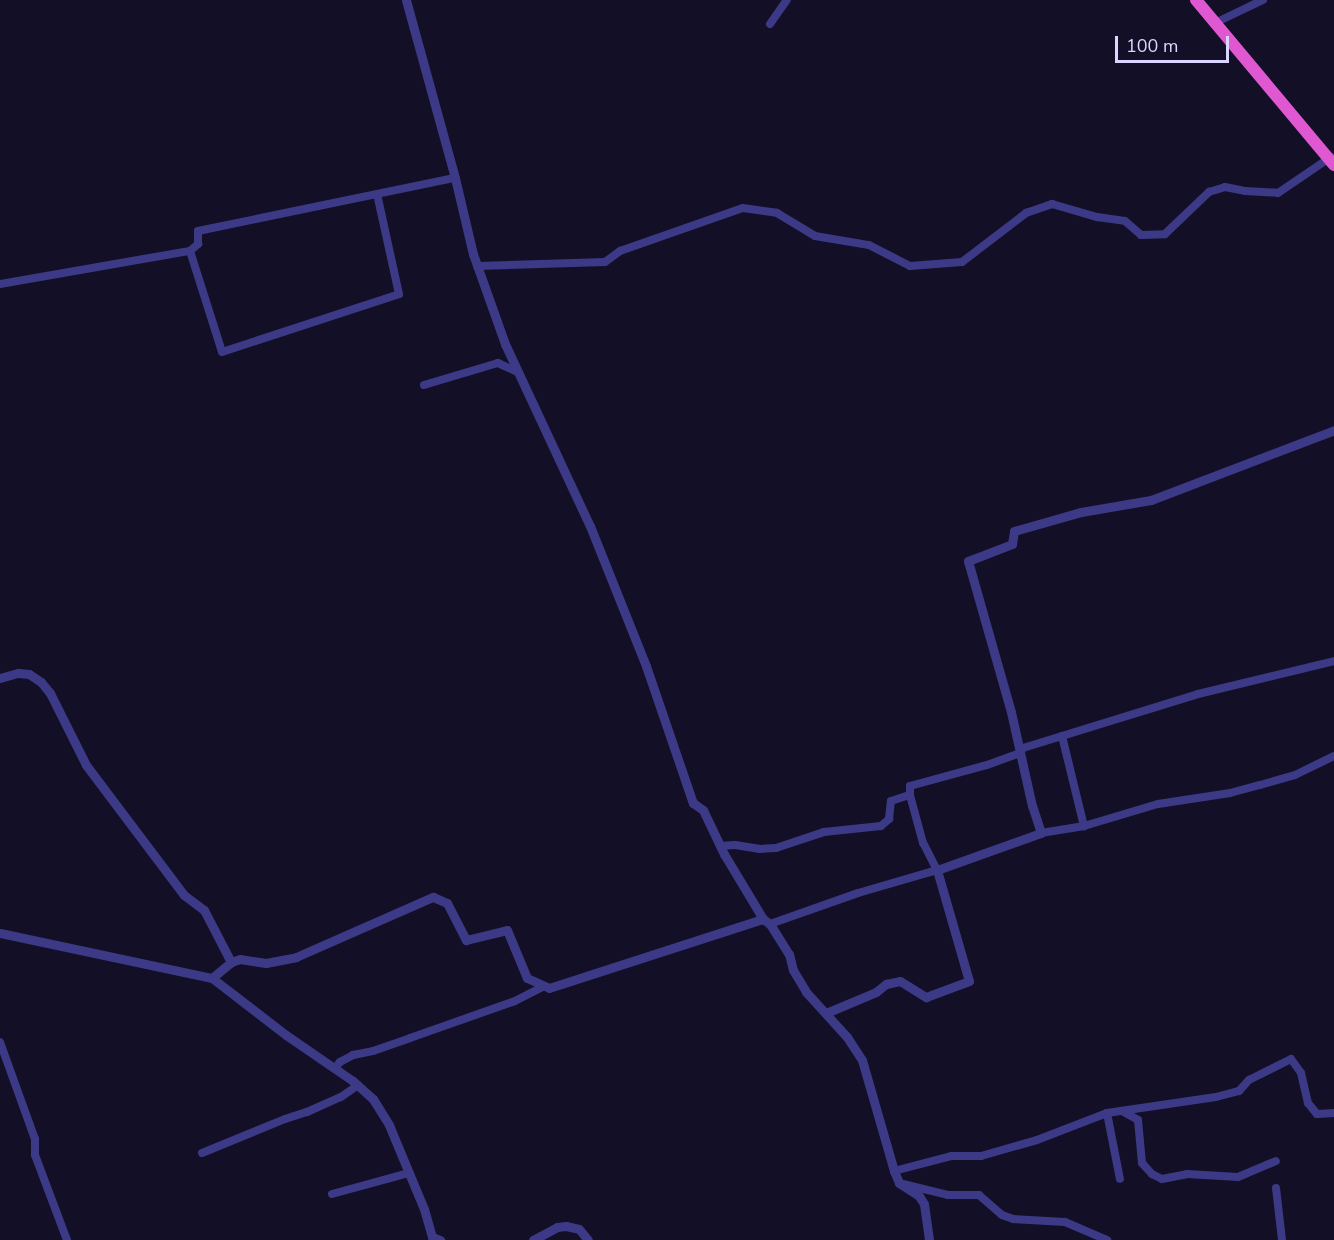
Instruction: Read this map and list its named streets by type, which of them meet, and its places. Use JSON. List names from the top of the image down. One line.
{"scale_bar":"100 m"}
